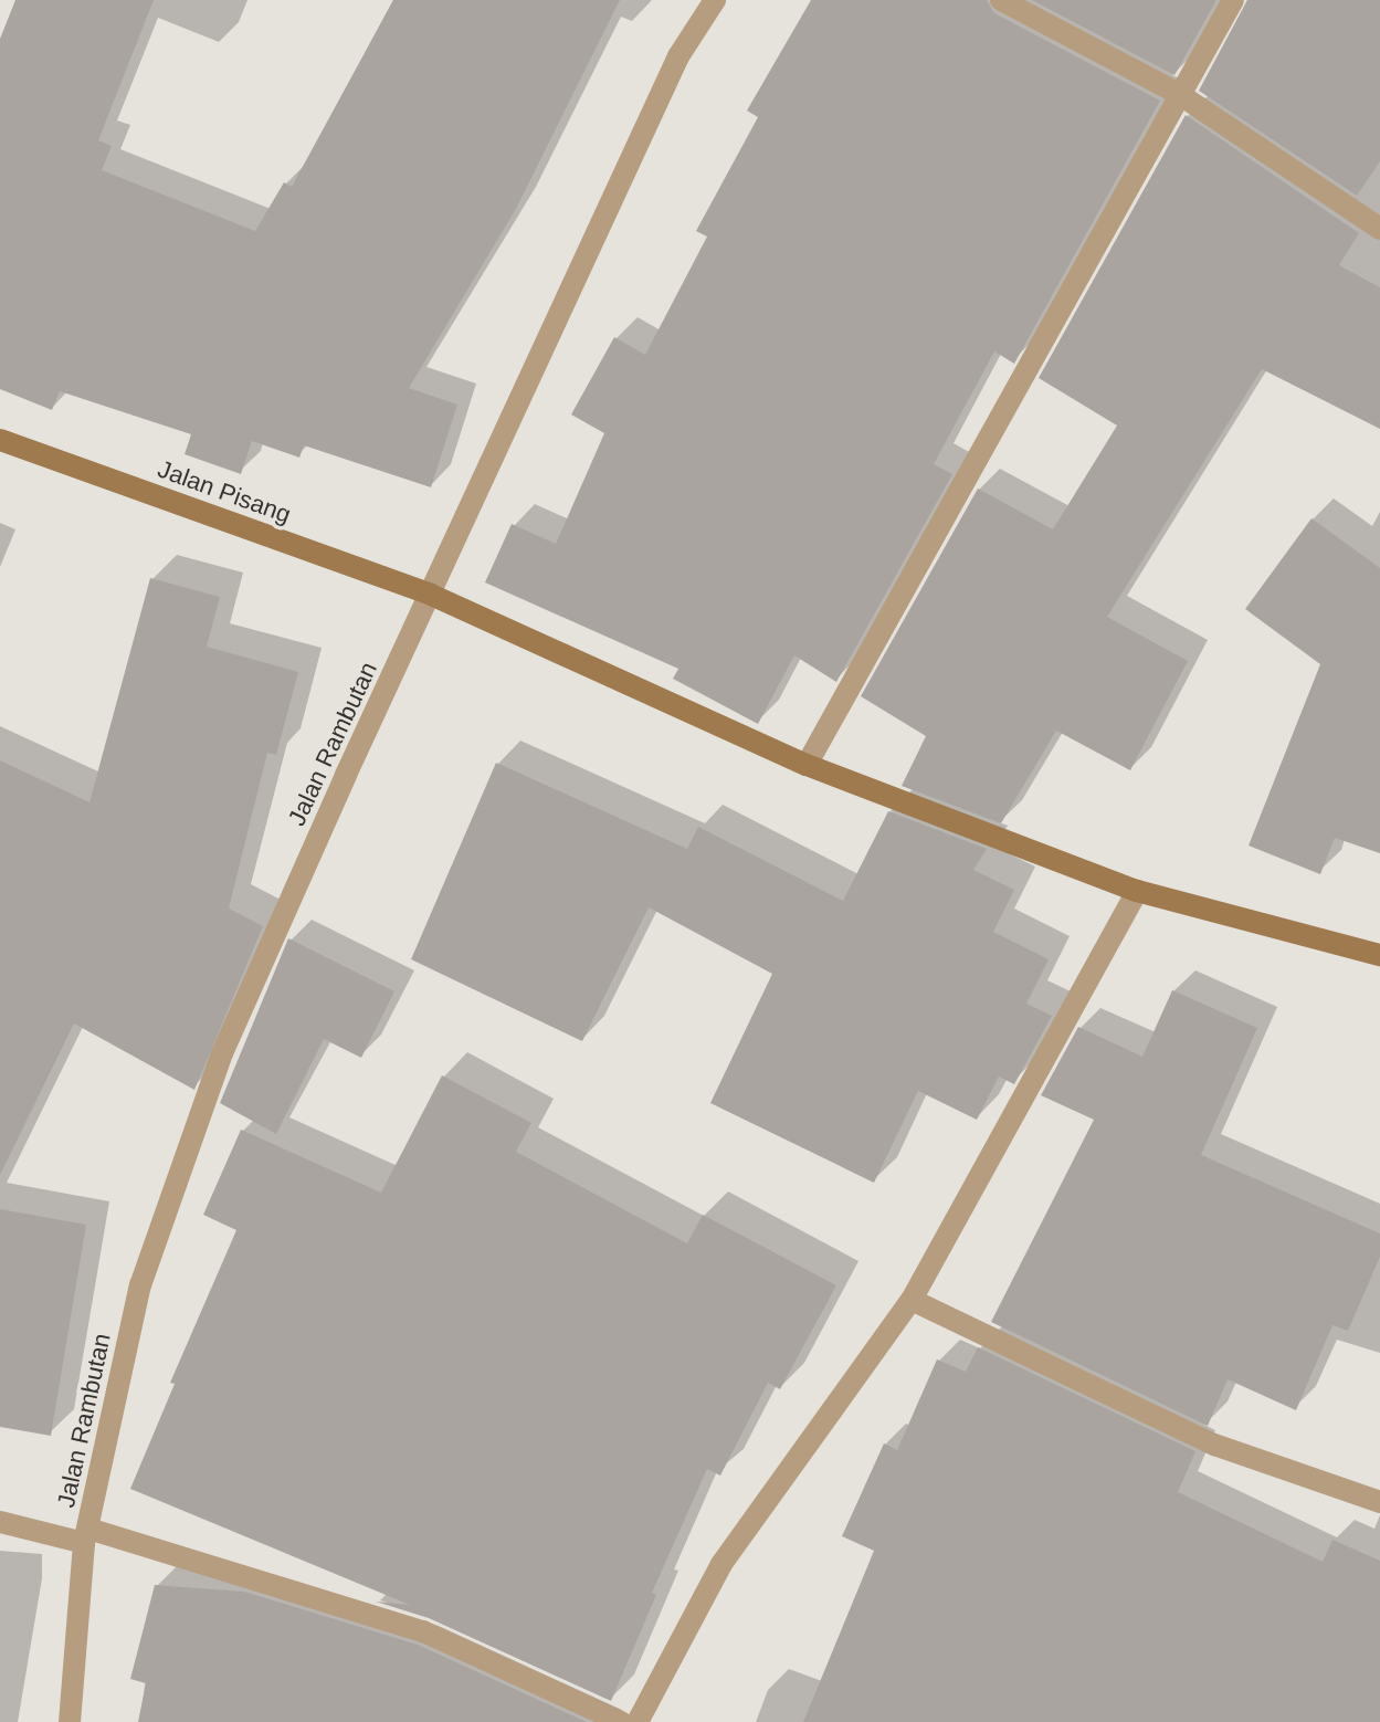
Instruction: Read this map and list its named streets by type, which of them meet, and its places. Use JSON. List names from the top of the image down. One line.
{"streets":{"street":["Jalan Pisang","Jalan Rambutan"]},"crossings":[["Jalan Pisang","Jalan Rambutan"]]}
